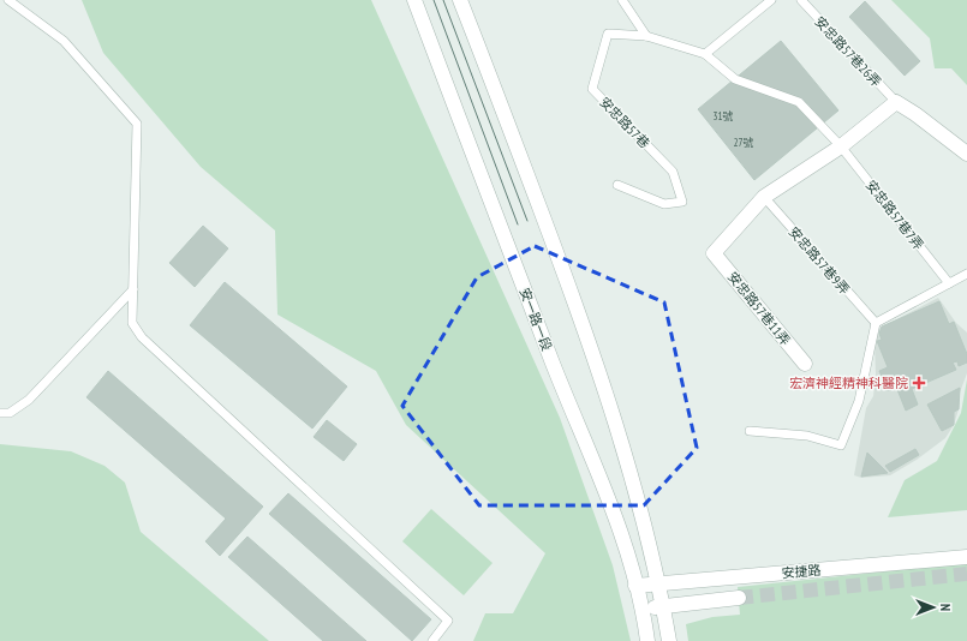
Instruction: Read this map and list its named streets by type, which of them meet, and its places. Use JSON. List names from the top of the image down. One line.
{"streets":{"street":["安忠路57巷11弄","安一路一段","安捷路"],"lane":["安忠路57巷26弄","安忠路57巷","安忠路57巷7弄","安忠路57巷9弄"]},"crossings":[["安忠路57巷","安忠路57巷7弄"],["安忠路57巷9弄","安忠路57巷11弄"],["安一路一段","安捷路"]],"places":{"health":["宏濟神經精神科醫院"]},"house_numbers":["31號","27號"],"north":"right"}
